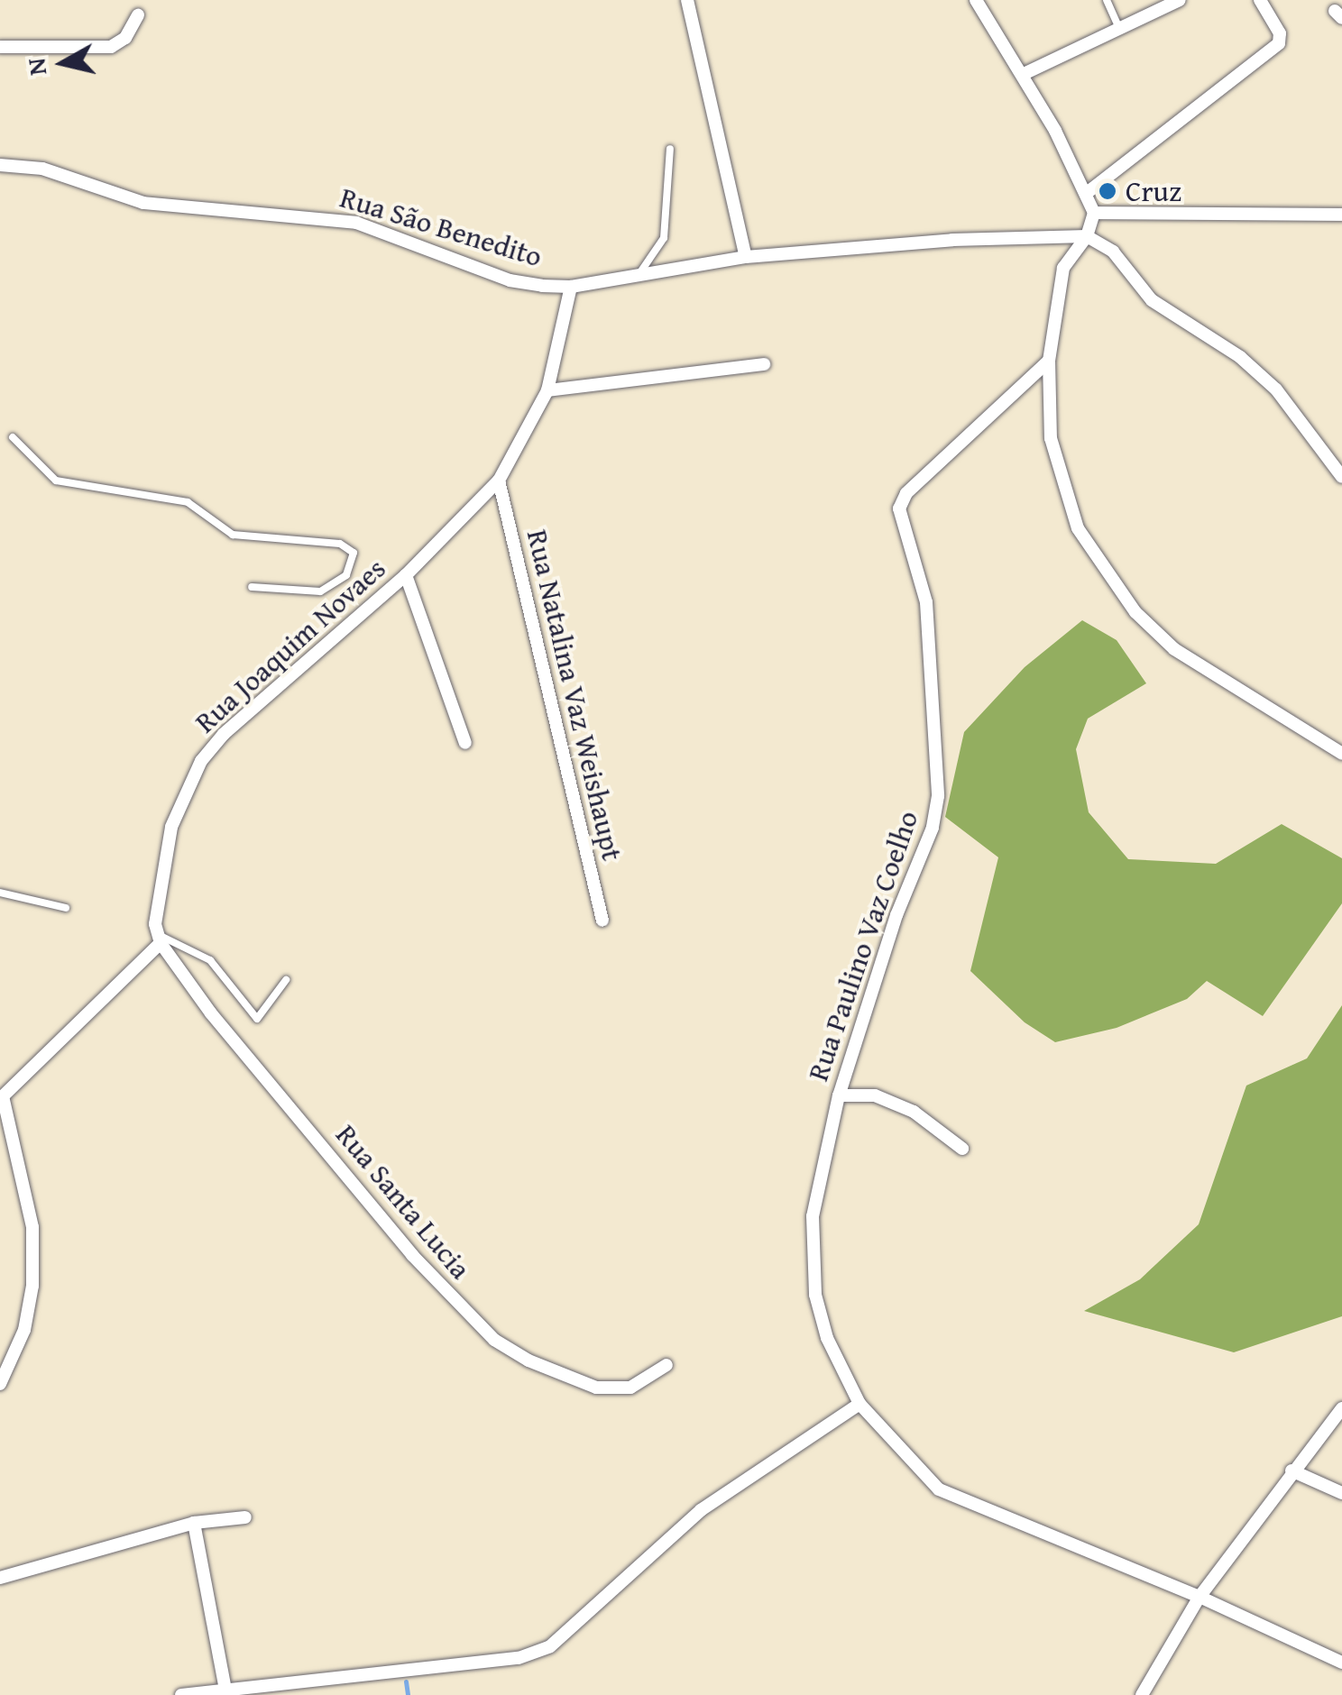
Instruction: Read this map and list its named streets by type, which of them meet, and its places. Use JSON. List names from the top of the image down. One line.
{"streets":{"street":["Rua São Benedito","Rua Joaquim Novaes","Rua Natalina Vaz Weishaupt","Rua Paulino Vaz Coelho","Rua Santa Lucia"]},"crossings":[["Rua São Benedito","Rua Joaquim Novaes"],["Rua Joaquim Novaes","Rua Natalina Vaz Weishaupt"],["Rua Joaquim Novaes","Rua Santa Lucia"]],"places":["Cruz"],"north":"left"}
